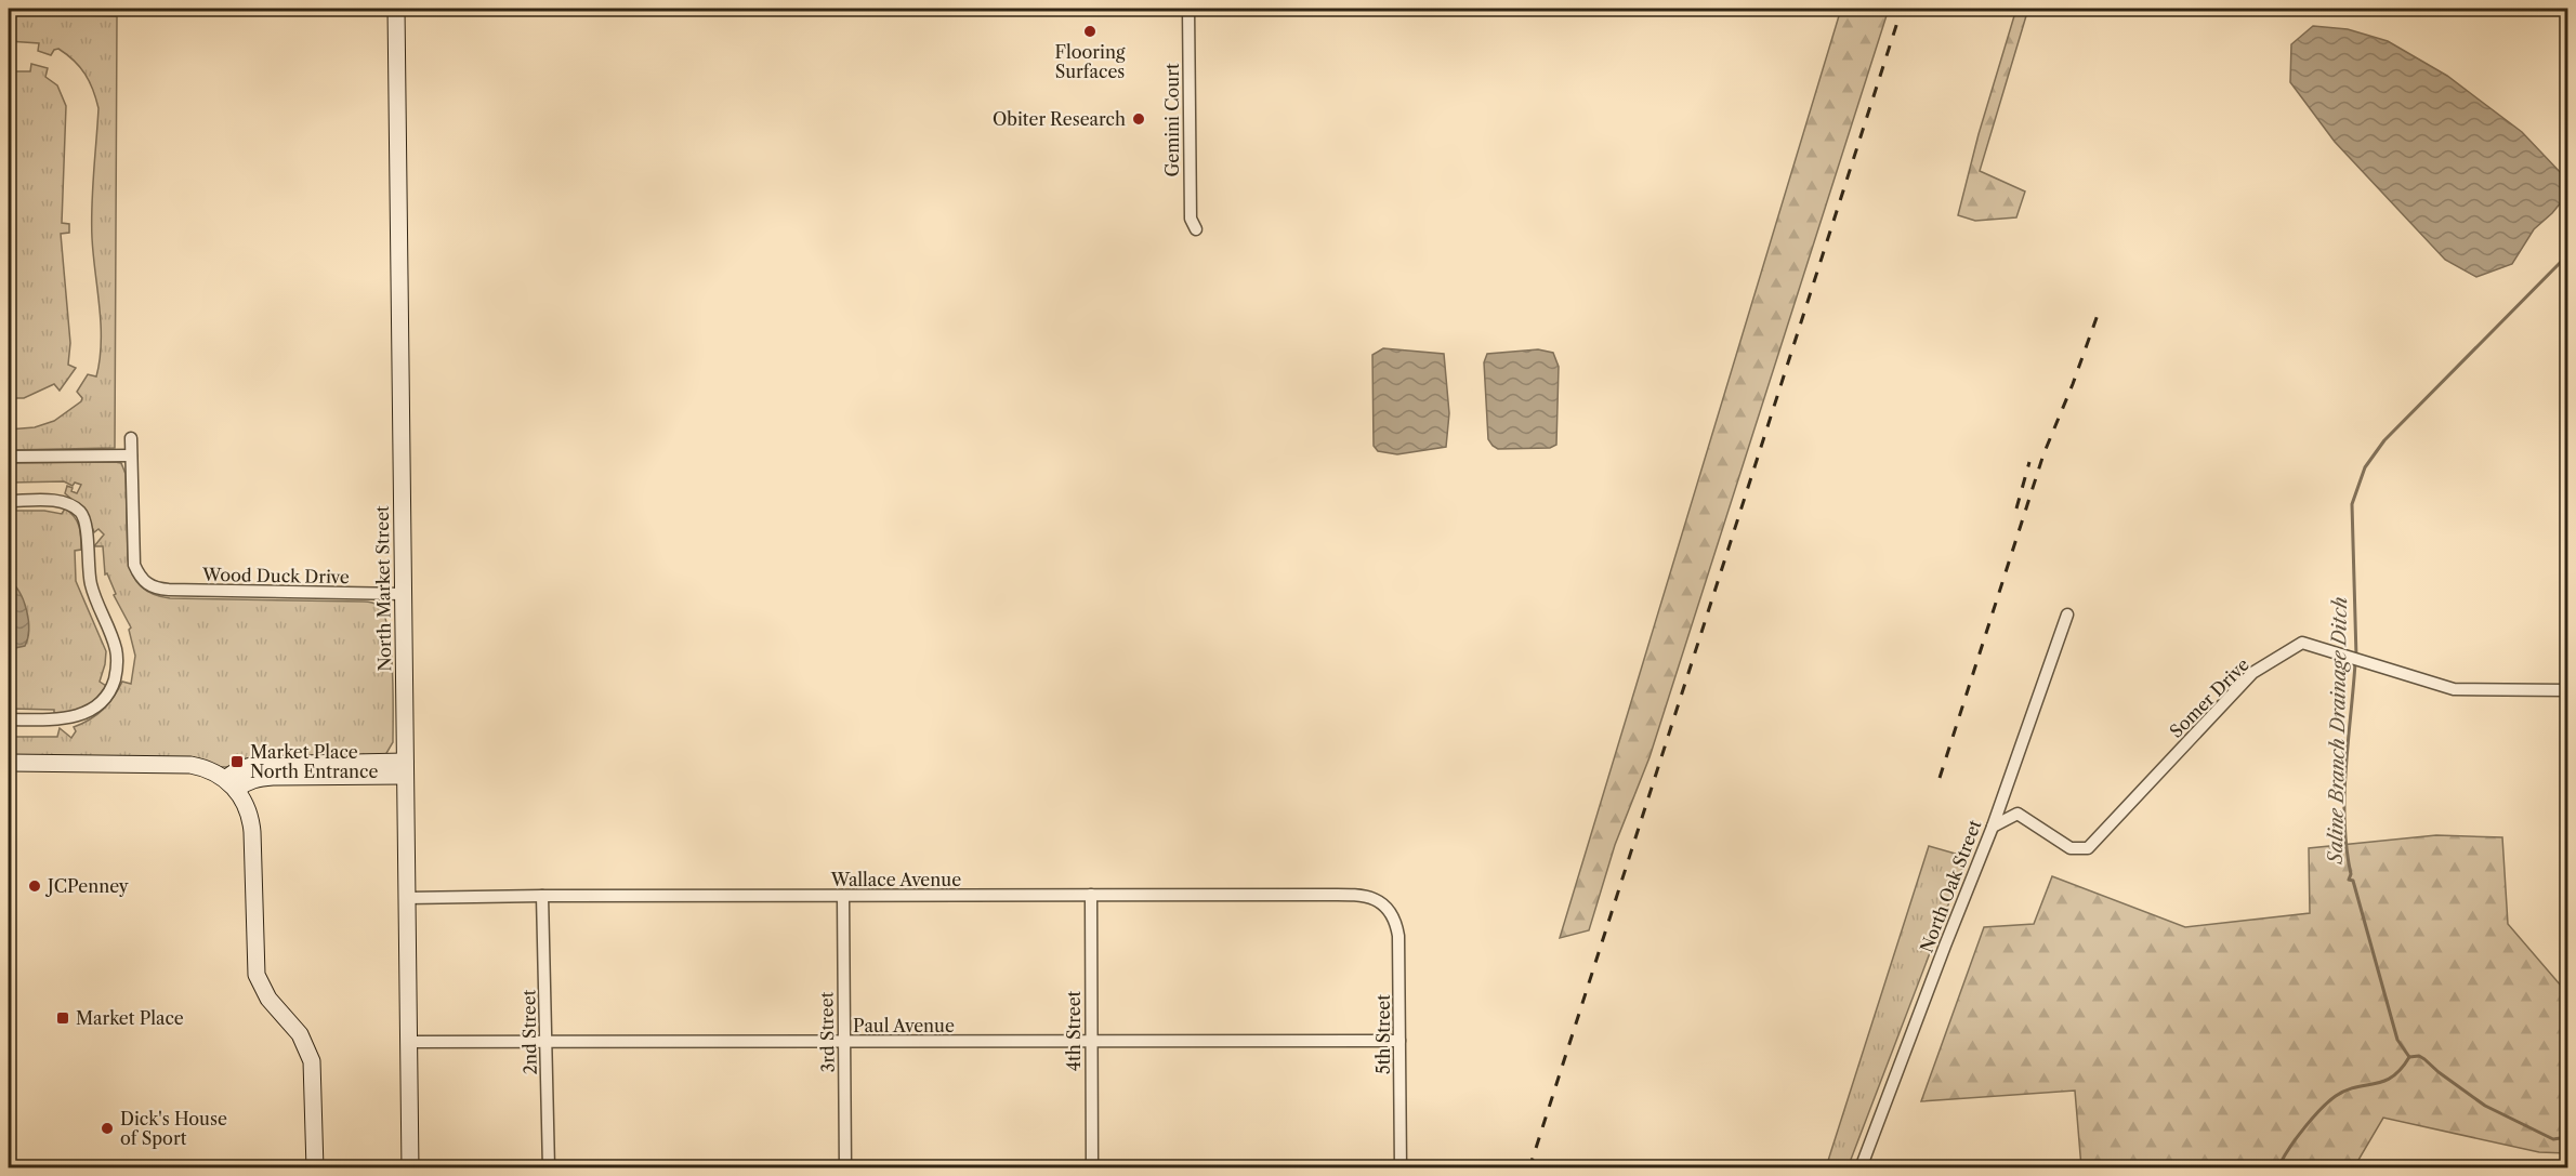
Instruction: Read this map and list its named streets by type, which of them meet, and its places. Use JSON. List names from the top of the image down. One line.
{"streets":{"main road":["North Market Street"],"street":["Gemini Court","Wood Duck Drive","Somer Drive","Wallace Avenue","North Oak Street","Paul Avenue","4th Street","2nd Street","3rd Street","5th Street"]},"crossings":[["Wood Duck Drive","North Market Street"],["North Market Street","Wallace Avenue"],["North Market Street","Paul Avenue"],["Somer Drive","North Oak Street"],["Wallace Avenue","4th Street"],["Wallace Avenue","2nd Street"],["Wallace Avenue","3rd Street"],["Wallace Avenue","5th Street"],["Paul Avenue","4th Street"],["Paul Avenue","2nd Street"],["Paul Avenue","3rd Street"],["Paul Avenue","5th Street"]],"water":["Saline Branch Drainage Ditch"],"places":{"other":["Flooring Surfaces","Obiter Research","JCPenney","Dick's House of Sport"],"transit":["Market Place North Entrance","Market Place"]}}
